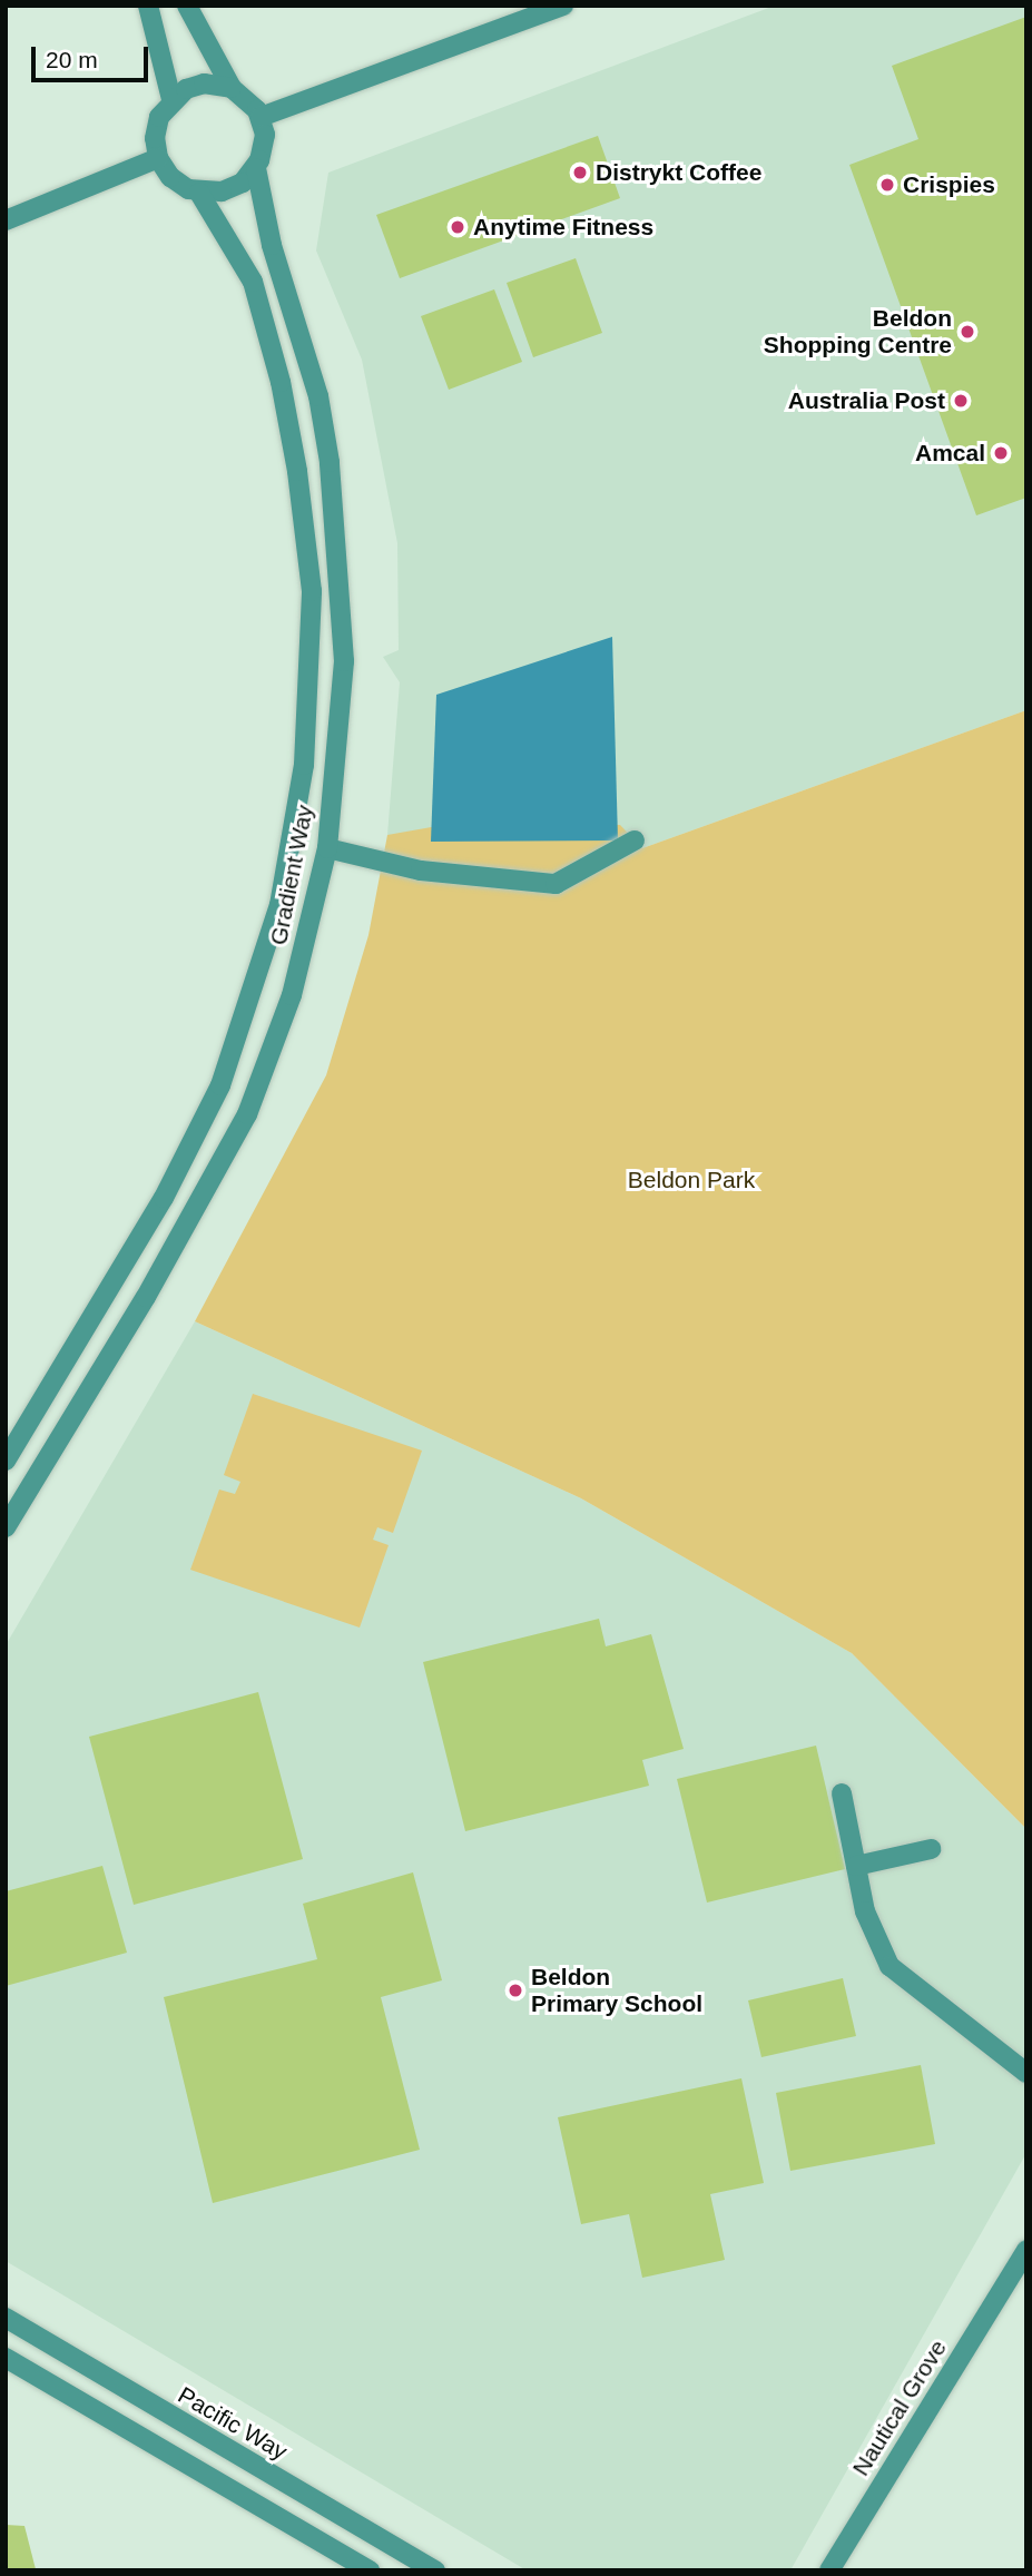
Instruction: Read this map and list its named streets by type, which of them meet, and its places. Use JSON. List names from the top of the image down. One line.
{"streets":{"street":["Gradient Way","Nautical Grove","Pacific Way"]},"parks":["Beldon Park"],"places":["Distrykt Coffee","Crispies","Anytime Fitness","Beldon Shopping Centre","Australia Post","Amcal","Beldon Primary School"],"scale_bar":"20 m"}
